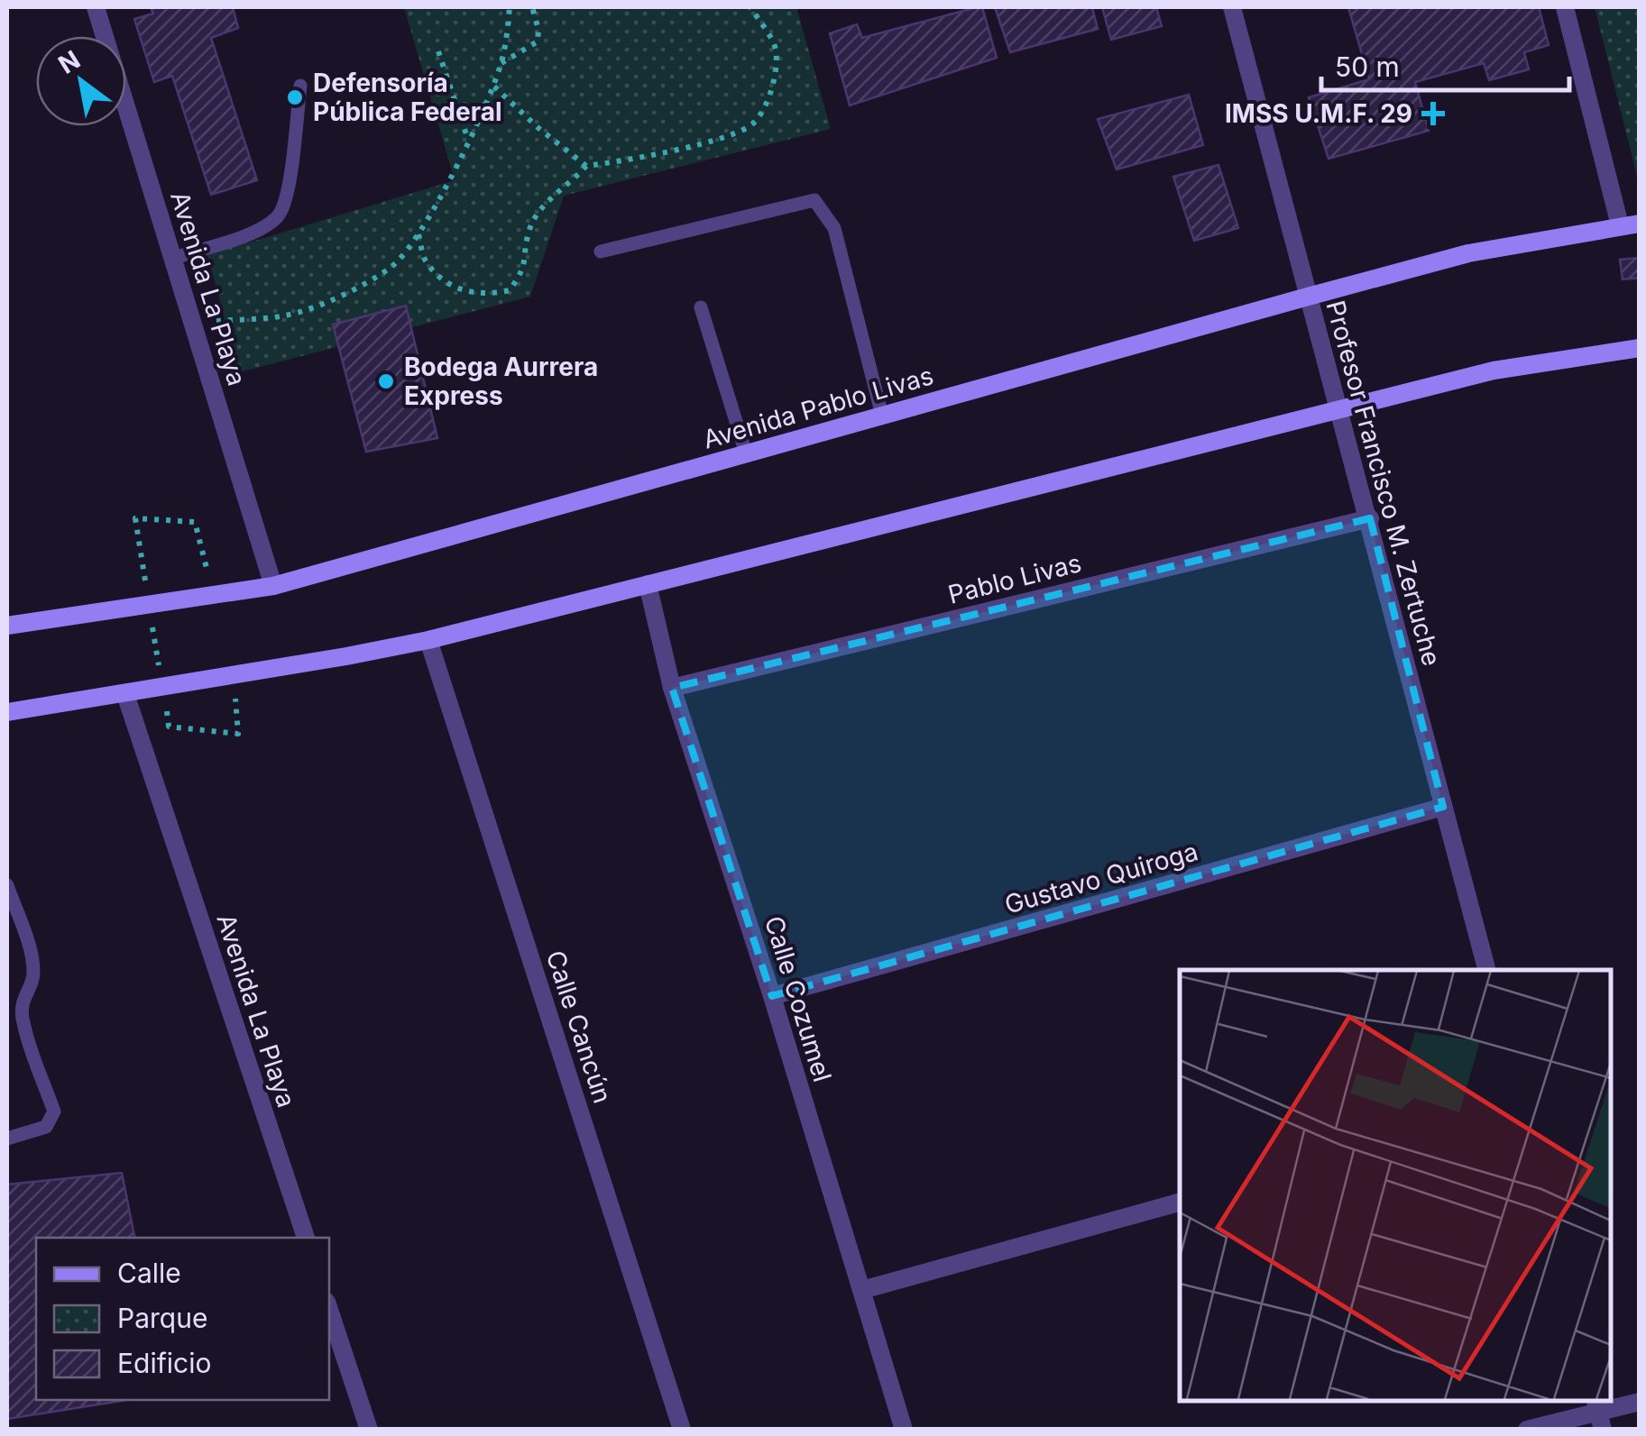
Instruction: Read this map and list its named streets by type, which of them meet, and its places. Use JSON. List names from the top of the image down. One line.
{"streets":{"main road":["Avenida Pablo Livas"],"street":["Avenida La Playa","Profesor Francisco M. Zertuche","Pablo Livas","Gustavo Quiroga","Calle Cozumel","Calle Cancún"]},"crossings":[["Avenida La Playa","Avenida Pablo Livas"],["Avenida Pablo Livas","Profesor Francisco M. Zertuche"],["Profesor Francisco M. Zertuche","Pablo Livas"],["Profesor Francisco M. Zertuche","Gustavo Quiroga"],["Pablo Livas","Calle Cozumel"],["Gustavo Quiroga","Calle Cozumel"]],"places":{"other":["Defensoría Pública Federal","Bodega Aurrera Express"],"health":["IMSS U.M.F. 29"]},"legend":["Calle","Parque","Edificio"],"scale_bar":"50 m","north":"top left"}
